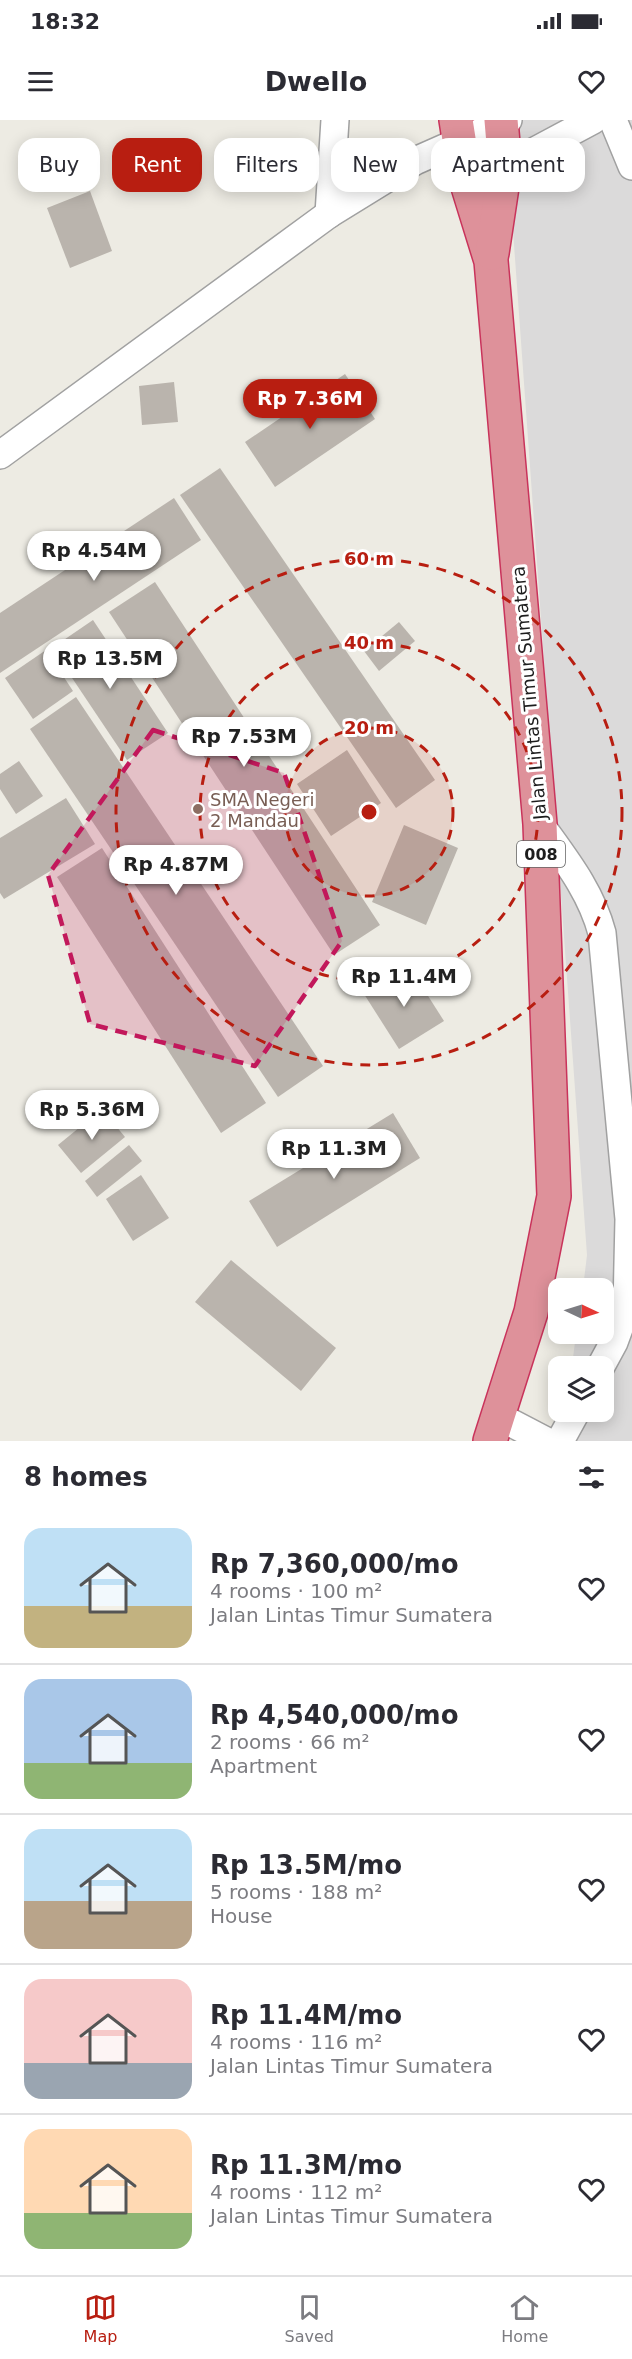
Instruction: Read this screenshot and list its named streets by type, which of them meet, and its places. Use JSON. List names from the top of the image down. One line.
{"streets":{"highway":["Jalan Lintas Timur Sumatera","008"]},"crossings":[["Jalan Lintas Timur Sumatera","008"]],"places":["SMA Negeri 2 Mandau"],"north":"right","page":{"status":"18:32","header":"Dwello","chip":["Buy","Rent","Filters","New","Apartment"],"price":["Rp 7.36M","Rp 4.54M","Rp 13.5M","Rp 7.53M","Rp 4.87M","Rp 11.4M","Rp 5.36M","Rp 11.3M"],"heading":"8 homes","list":[{"name":"Rp 7,360,000/mo","note":"4 rooms · 100 m² · Jalan Lintas Timur Sumatera"},{"name":"Rp 4,540,000/mo","note":"2 rooms · 66 m² · Apartment"},{"name":"Rp 13.5M/mo","note":"5 rooms · 188 m² · House"},{"name":"Rp 11.4M/mo","note":"4 rooms · 116 m² · Jalan Lintas Timur Sumatera"},{"name":"Rp 11.3M/mo","note":"4 rooms · 112 m² · Jalan Lintas Timur Sumatera"}],"tabs":["Map","Saved","Home"]},"rings":["60 m","40 m","20 m"]}
